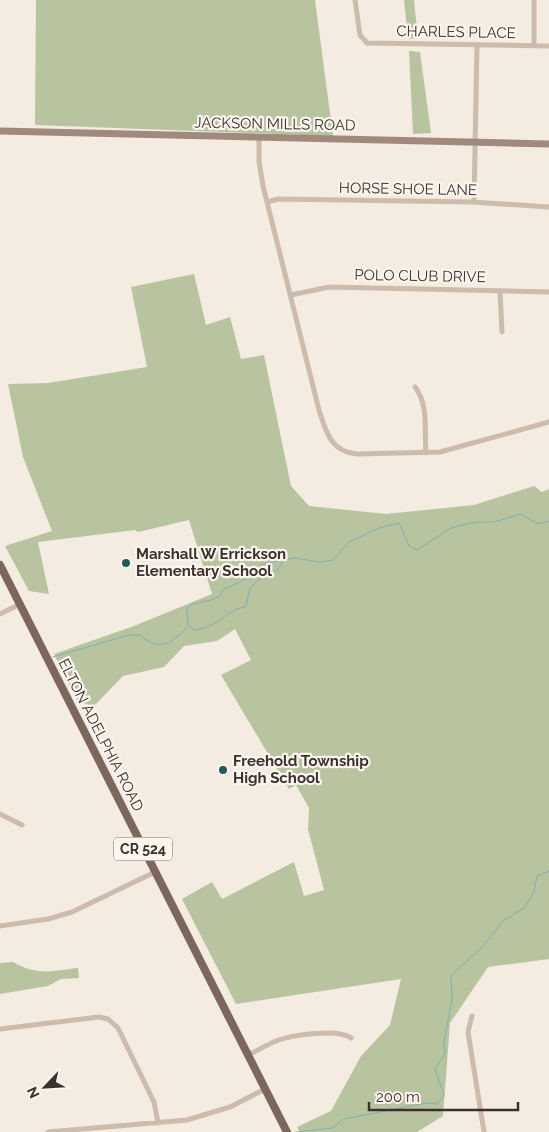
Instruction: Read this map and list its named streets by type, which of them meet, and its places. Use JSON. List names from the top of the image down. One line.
{"streets":{"main road":["JACKSON MILLS ROAD","ELTON ADELPHIA ROAD","CR 524"],"street":["CHARLES PLACE","HORSE SHOE LANE","POLO CLUB DRIVE"]},"places":["Marshall W Errickson Elementary School","Freehold Township High School"],"scale_bar":"200 m","north":"bottom left"}
